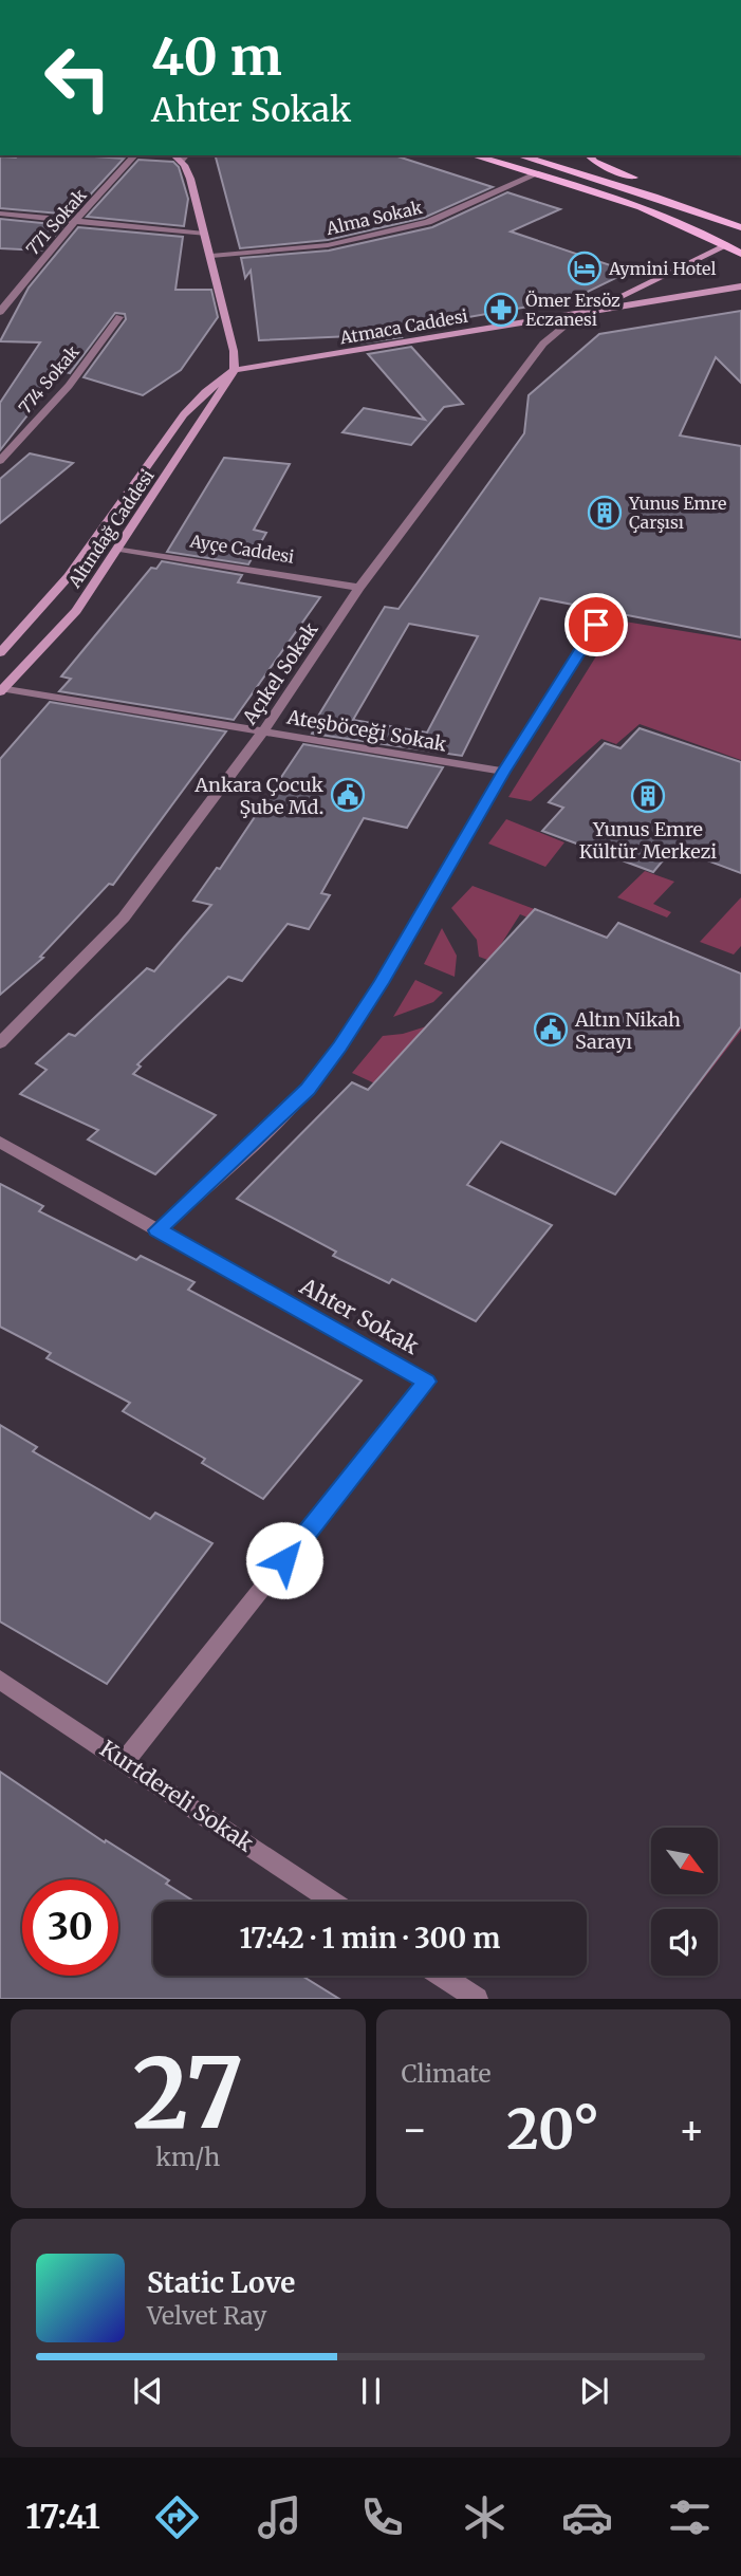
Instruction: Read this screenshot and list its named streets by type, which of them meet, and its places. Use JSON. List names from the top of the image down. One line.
{"streets":{"main road":["Atmaca Caddesi","Altındağ Caddesi"],"street":["Alma Sokak","771 Sokak","774 Sokak","Ayçe Caddesi","Açıkel Sokak","Ateşböceği Sokak","Ahter Sokak","Kurtdereli Sokak"]},"crossings":[["Atmaca Caddesi","Altındağ Caddesi"],["Atmaca Caddesi","Açıkel Sokak"],["Altındağ Caddesi","Ayçe Caddesi"],["Altındağ Caddesi","Ateşböceği Sokak"],["Ayçe Caddesi","Açıkel Sokak"],["Açıkel Sokak","Ateşböceği Sokak"],["Ahter Sokak","Kurtdereli Sokak"]],"places":{"hotel":["Aymini Hotel"],"pharmacy":["Ömer Ersöz Eczanesi"],"building":["Yunus Emre Çarşısı","Yunus Emre Kültür Merkezi"],"public building":["Ankara Çocuk Şube Md.","Altın Nikah Sarayı"]},"north":"bottom right","page":{"turn":["40 m","Ahter Sokak"],"limit":"30","trip":"17:42 · 1 min · 300 m","tile":[["27","km/h"],"Climate"],"heat":["−","20°","+"],"song":["Static Love","Velvet Ray"],"tabs":"17:41"}}
